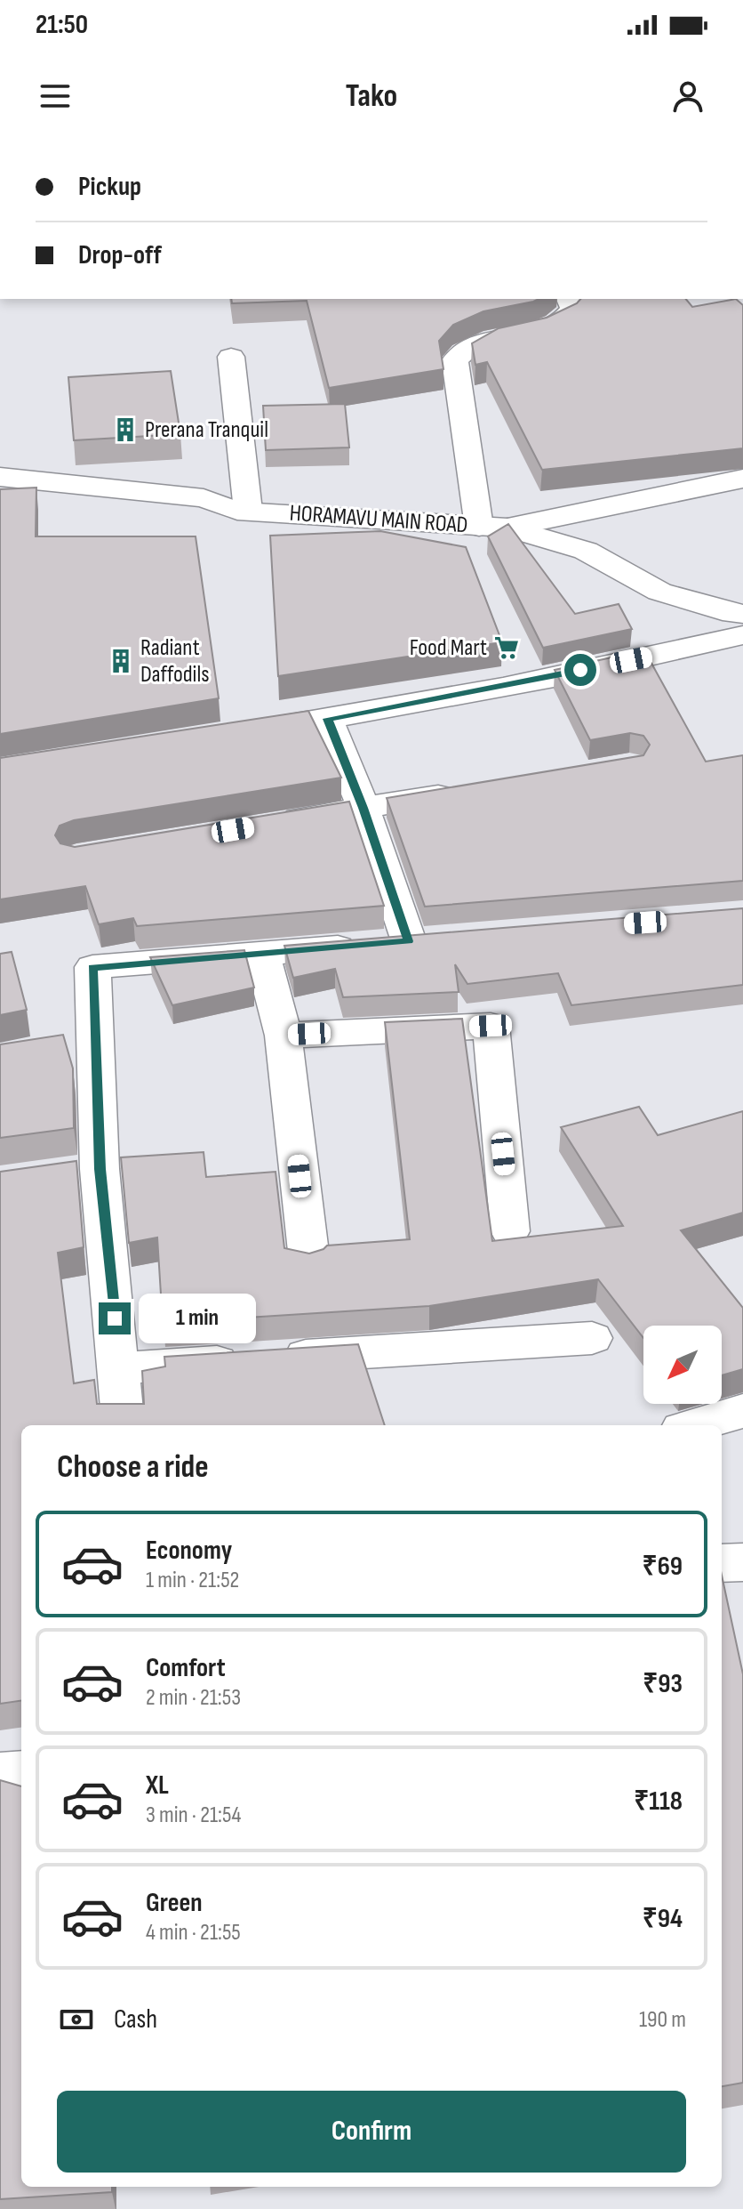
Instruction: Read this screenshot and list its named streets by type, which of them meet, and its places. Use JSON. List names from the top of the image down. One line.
{"streets":{"street":["HORAMAVU MAIN ROAD"]},"places":{"building":["Prerana Tranquil","Radiant Daffodils"],"supermarket":["Food Mart"]},"north":"bottom left","page":{"status":"21:50","header":"Tako","banner":["Pickup","Drop-off"],"bubble":"1 min","heading":"Choose a ride","list":[{"name":"Economy","note":"1 min · 21:52","value":"₹69"},{"name":"Comfort","note":"2 min · 21:53","value":"₹93"},{"name":"XL","note":"3 min · 21:54","value":"₹118"},{"name":"Green","note":"4 min · 21:55","value":"₹94"}],"pay":["Cash","190 m"],"buttons":"Confirm"}}
